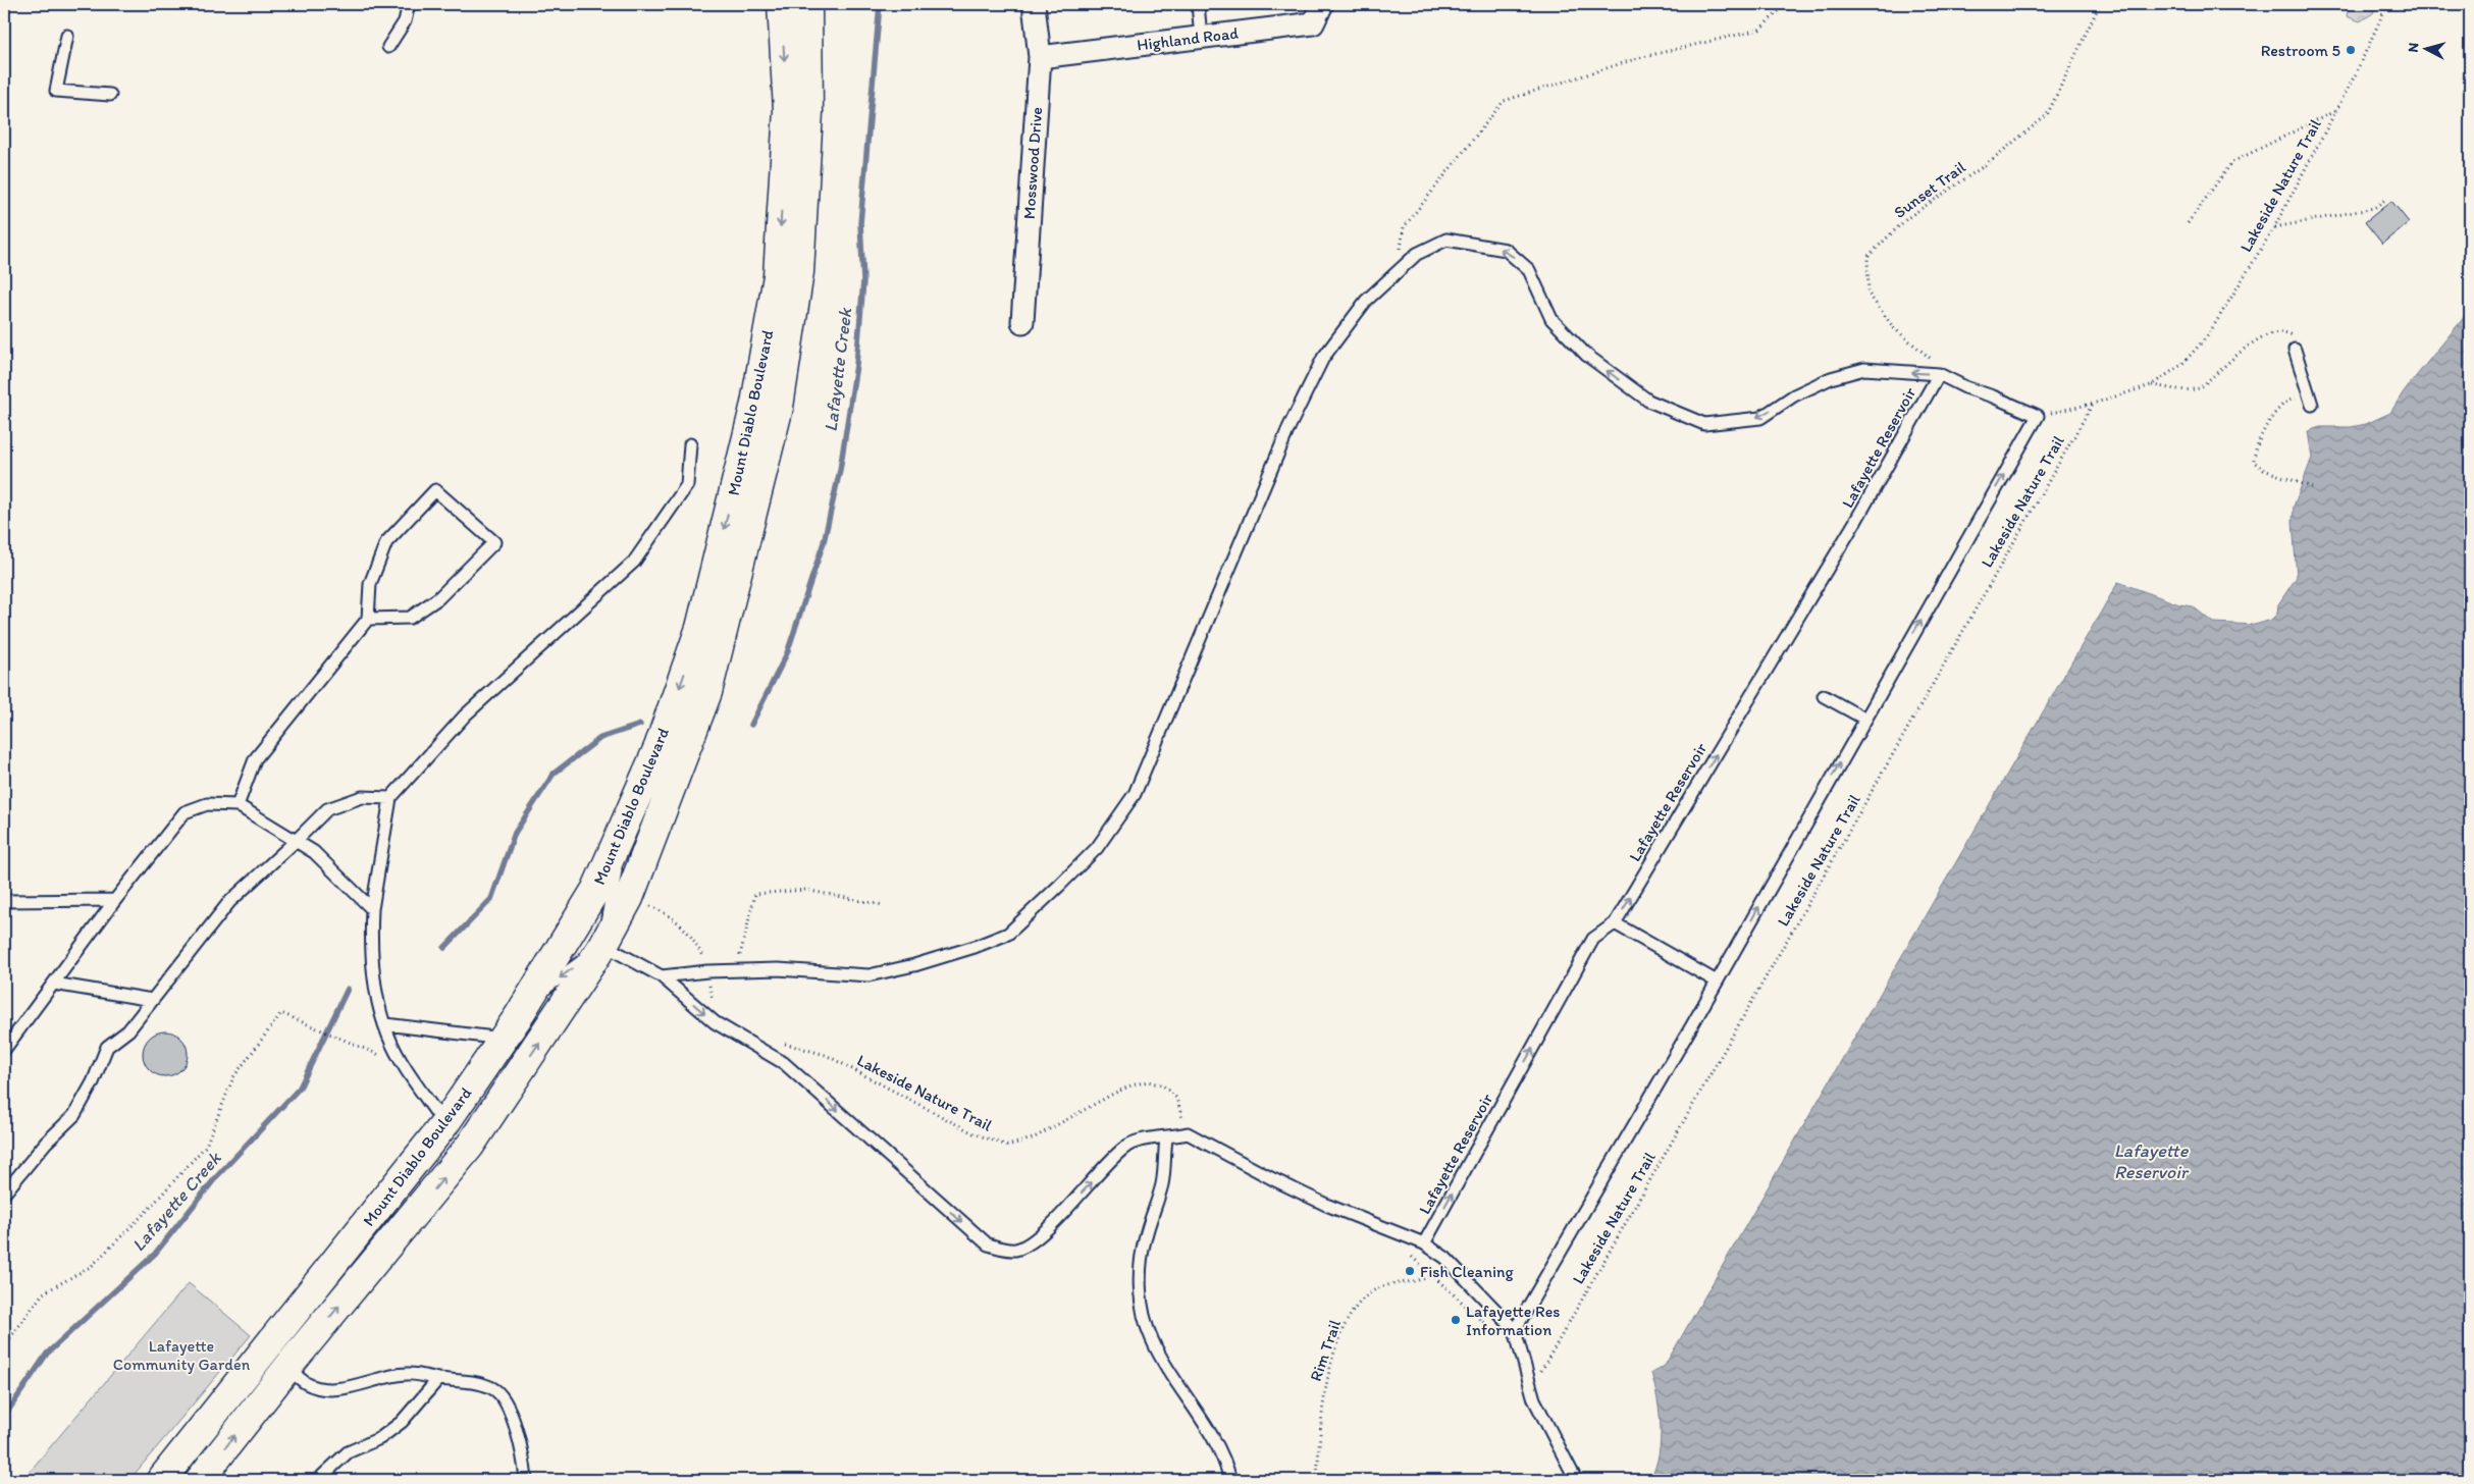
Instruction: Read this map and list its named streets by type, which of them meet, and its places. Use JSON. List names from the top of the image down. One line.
{"streets":{"main road":["Mount Diablo Boulevard"],"street":["Highland Road","Mosswood Drive"],"lane":["Lafayette Reservoir"],"path":["Lakeside Nature Trail","Sunset Trail","Rim Trail"]},"crossings":[["Highland Road","Mosswood Drive"],["Sunset Trail","Lafayette Reservoir"]],"one_way":["Lafayette Reservoir"],"water":["Lafayette Creek","Lafayette Reservoir"],"parks":["Lafayette Community Garden"],"places":["Restroom 5","Fish Cleaning","Lafayette Res Information"],"north":"left"}
